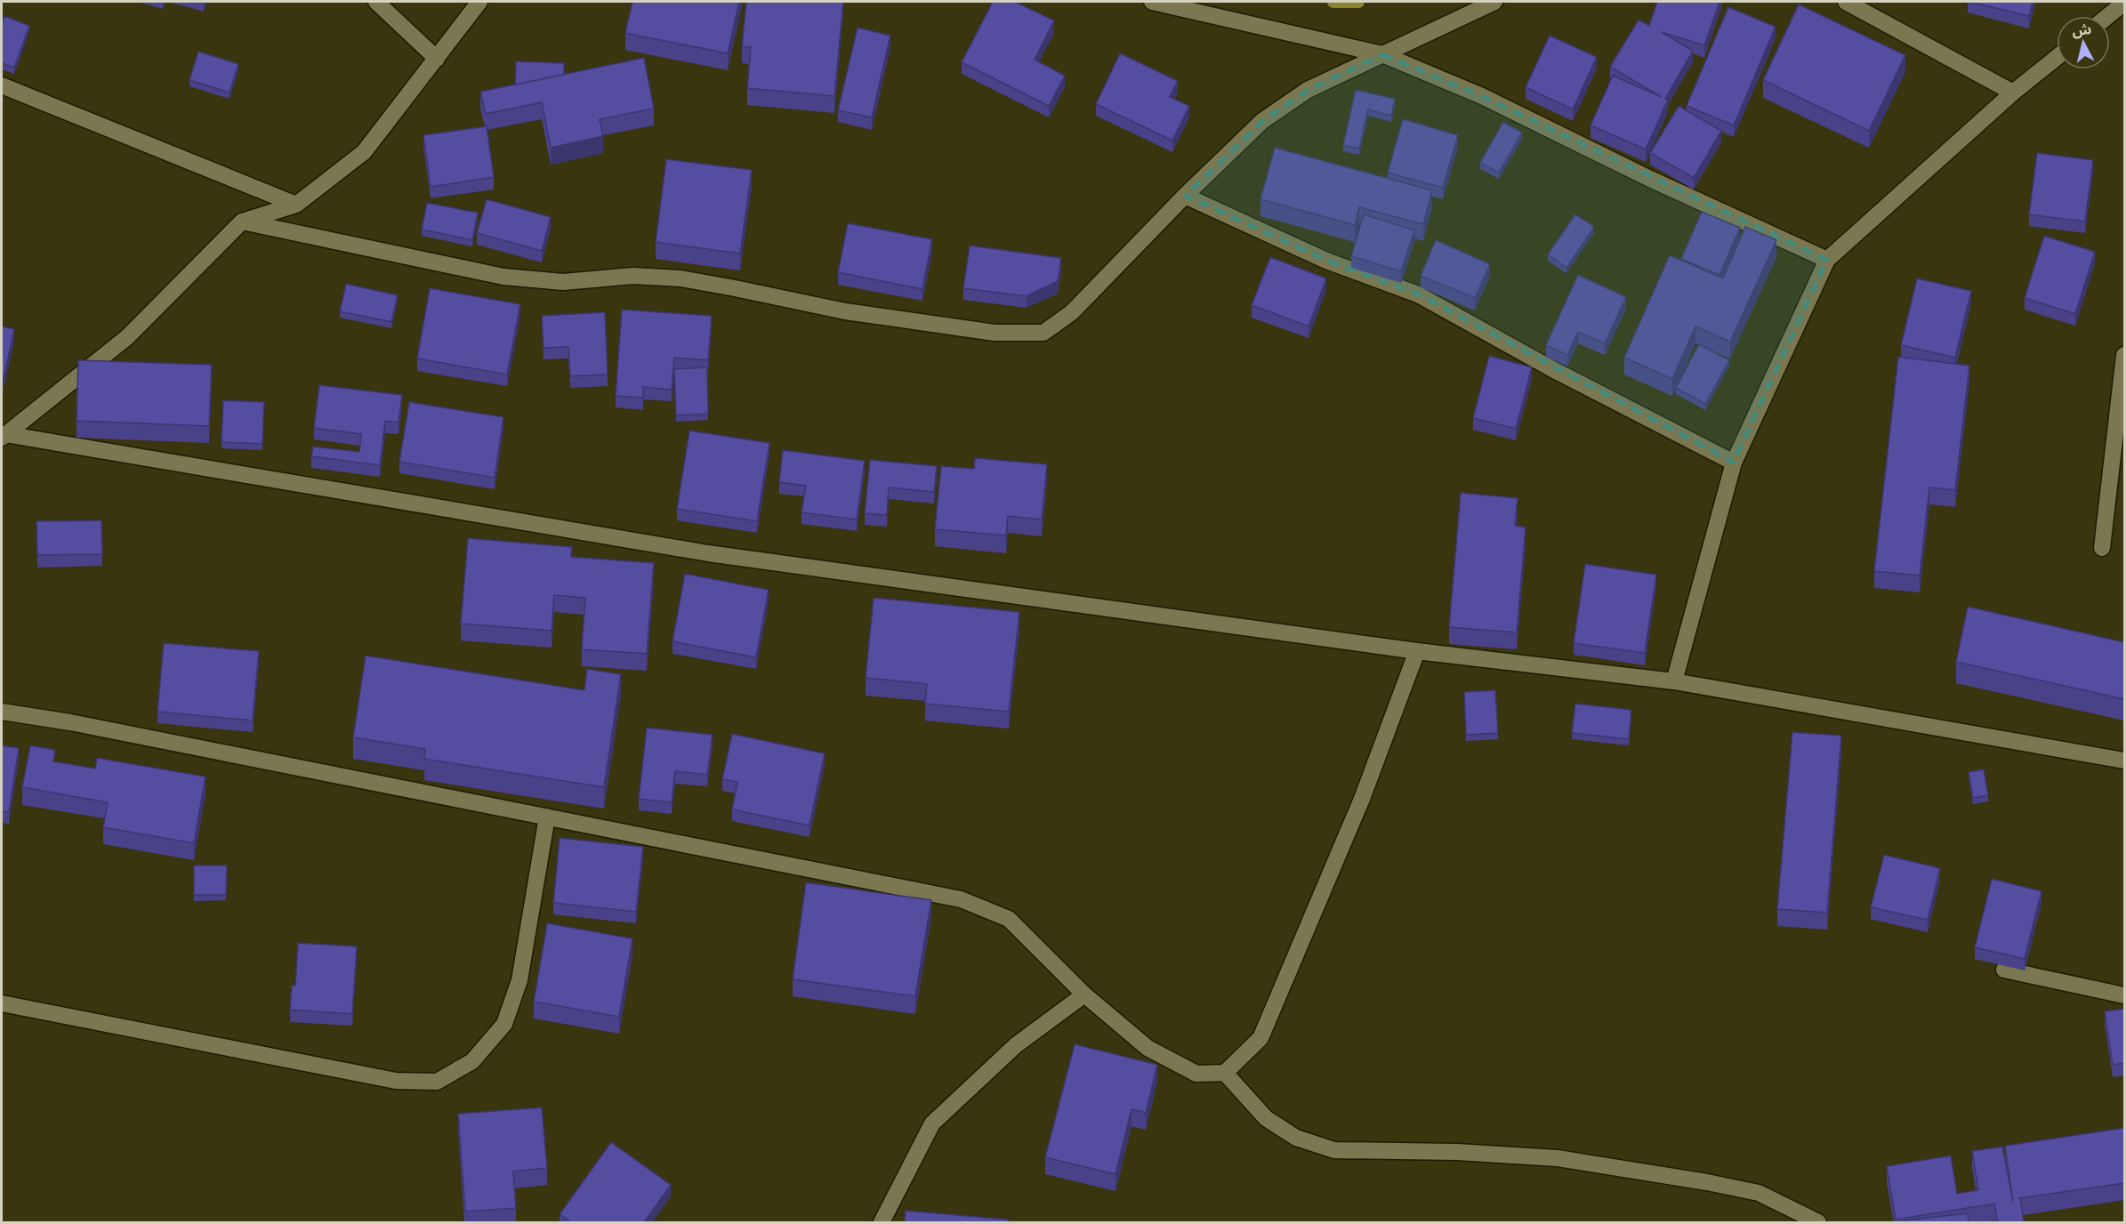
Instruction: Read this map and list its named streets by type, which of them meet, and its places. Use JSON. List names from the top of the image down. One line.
{"north":"top"}
